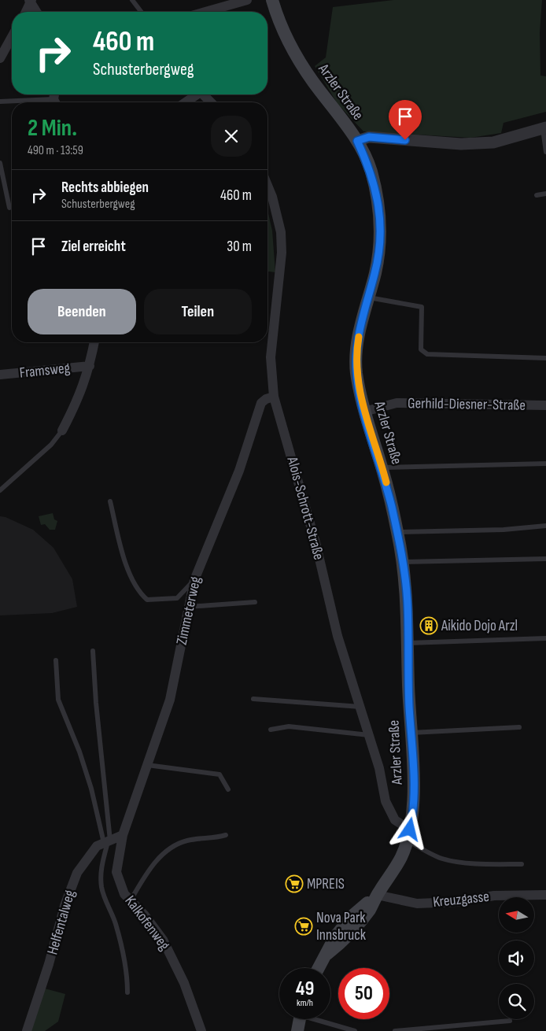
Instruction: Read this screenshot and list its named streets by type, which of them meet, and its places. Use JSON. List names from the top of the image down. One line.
{"streets":{"main road":["Arzler Straße"],"street":["Framsweg","Gerhild-Diesner-Straße","Alois-Schrott-Straße","Zimmeterweg","Kreuzgasse","Helfentalweg","Kalkofenweg"]},"crossings":[["Arzler Straße","Gerhild-Diesner-Straße"],["Arzler Straße","Alois-Schrott-Straße"],["Arzler Straße","Kreuzgasse"],["Alois-Schrott-Straße","Zimmeterweg"],["Zimmeterweg","Helfentalweg"],["Zimmeterweg","Kalkofenweg"],["Helfentalweg","Kalkofenweg"]],"places":{"building":["Aikido Dojo Arzl"],"supermarket":["MPREIS","Nova Park Innsbruck"]},"north":"left","page":{"turn":["460 m","Schusterbergweg"],"heading":["2 Min.","490 m · 13:59"],"list":[{"name":"Rechts abbiegen","note":"Schusterbergweg","value":"460 m"},{"name":"Ziel erreicht","value":"30 m"}],"buttons":["Beenden","Teilen"],"speed":"49 km/h","limit":"50"}}
